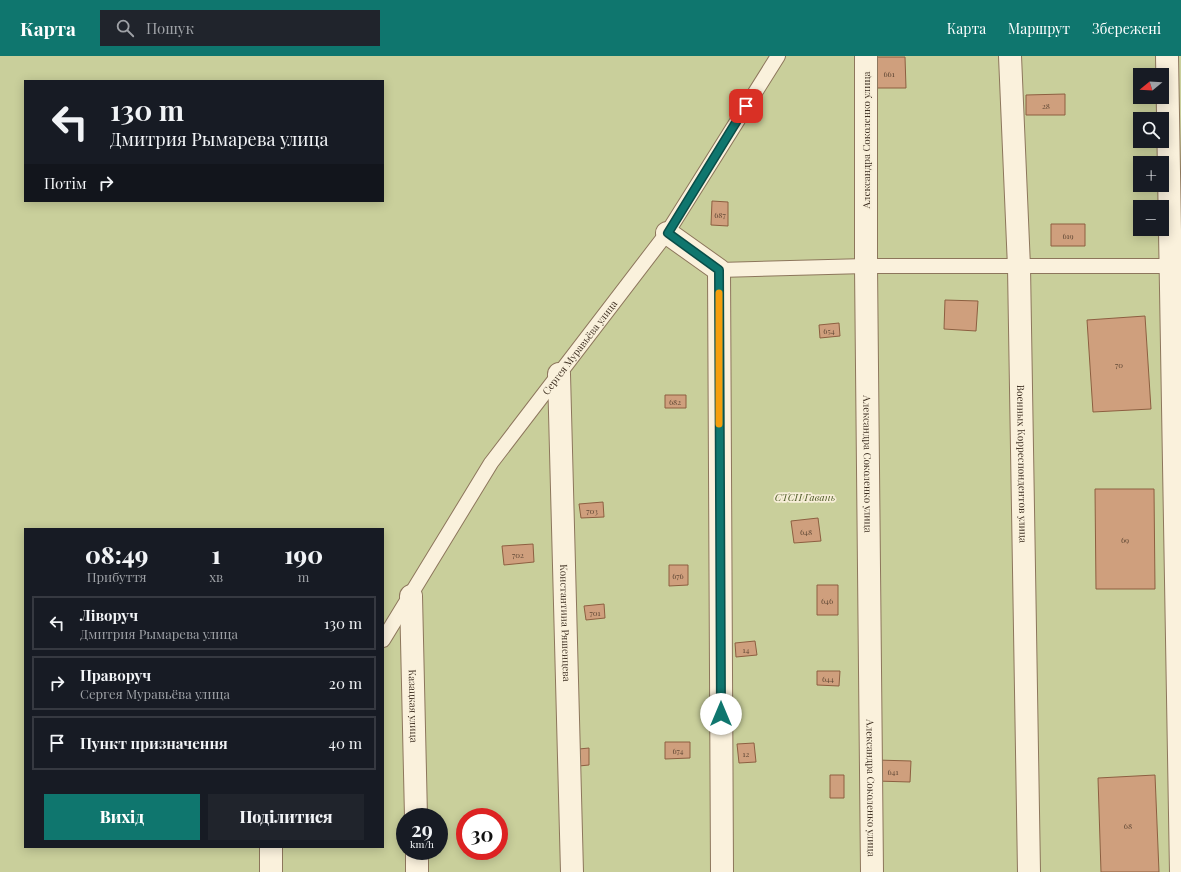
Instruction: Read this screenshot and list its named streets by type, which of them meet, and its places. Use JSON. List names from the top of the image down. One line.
{"streets":{"street":["Александра Соколенко улица","Военных Корреспондентов улица","Константина Ряшенцева","Казацкая улица"],"lane":["Сергея Муравьёва улица"]},"crossings":[["Сергея Муравьёва улица","Константина Ряшенцева"],["Сергея Муравьёва улица","Казацкая улица"]],"parks":["СТСН Гавань"],"house_numbers":["661","28","687","619","654","70","682","703","648","69","702","676","646","701","14","644","674","12","641","68"],"north":"left","page":{"header":"Карта","search":"Пошук","nav":["Карта","Маршрут","Збережені"],"map_buttons":["+","−"],"turn":["130 m","Дмитрия Рымарева улица"],"then":"Потім","eta":["08:49","Прибуття","1","хв","190","m"],"list":[{"name":"Ліворуч","note":"Дмитрия Рымарева улица","value":"130 m"},{"name":"Праворуч","note":"Сергея Муравьёва улица","value":"20 m"},{"name":"Пункт призначення","value":"40 m"}],"buttons":["Вихід","Поділитися"],"speed":"29 km/h","limit":"30"}}
